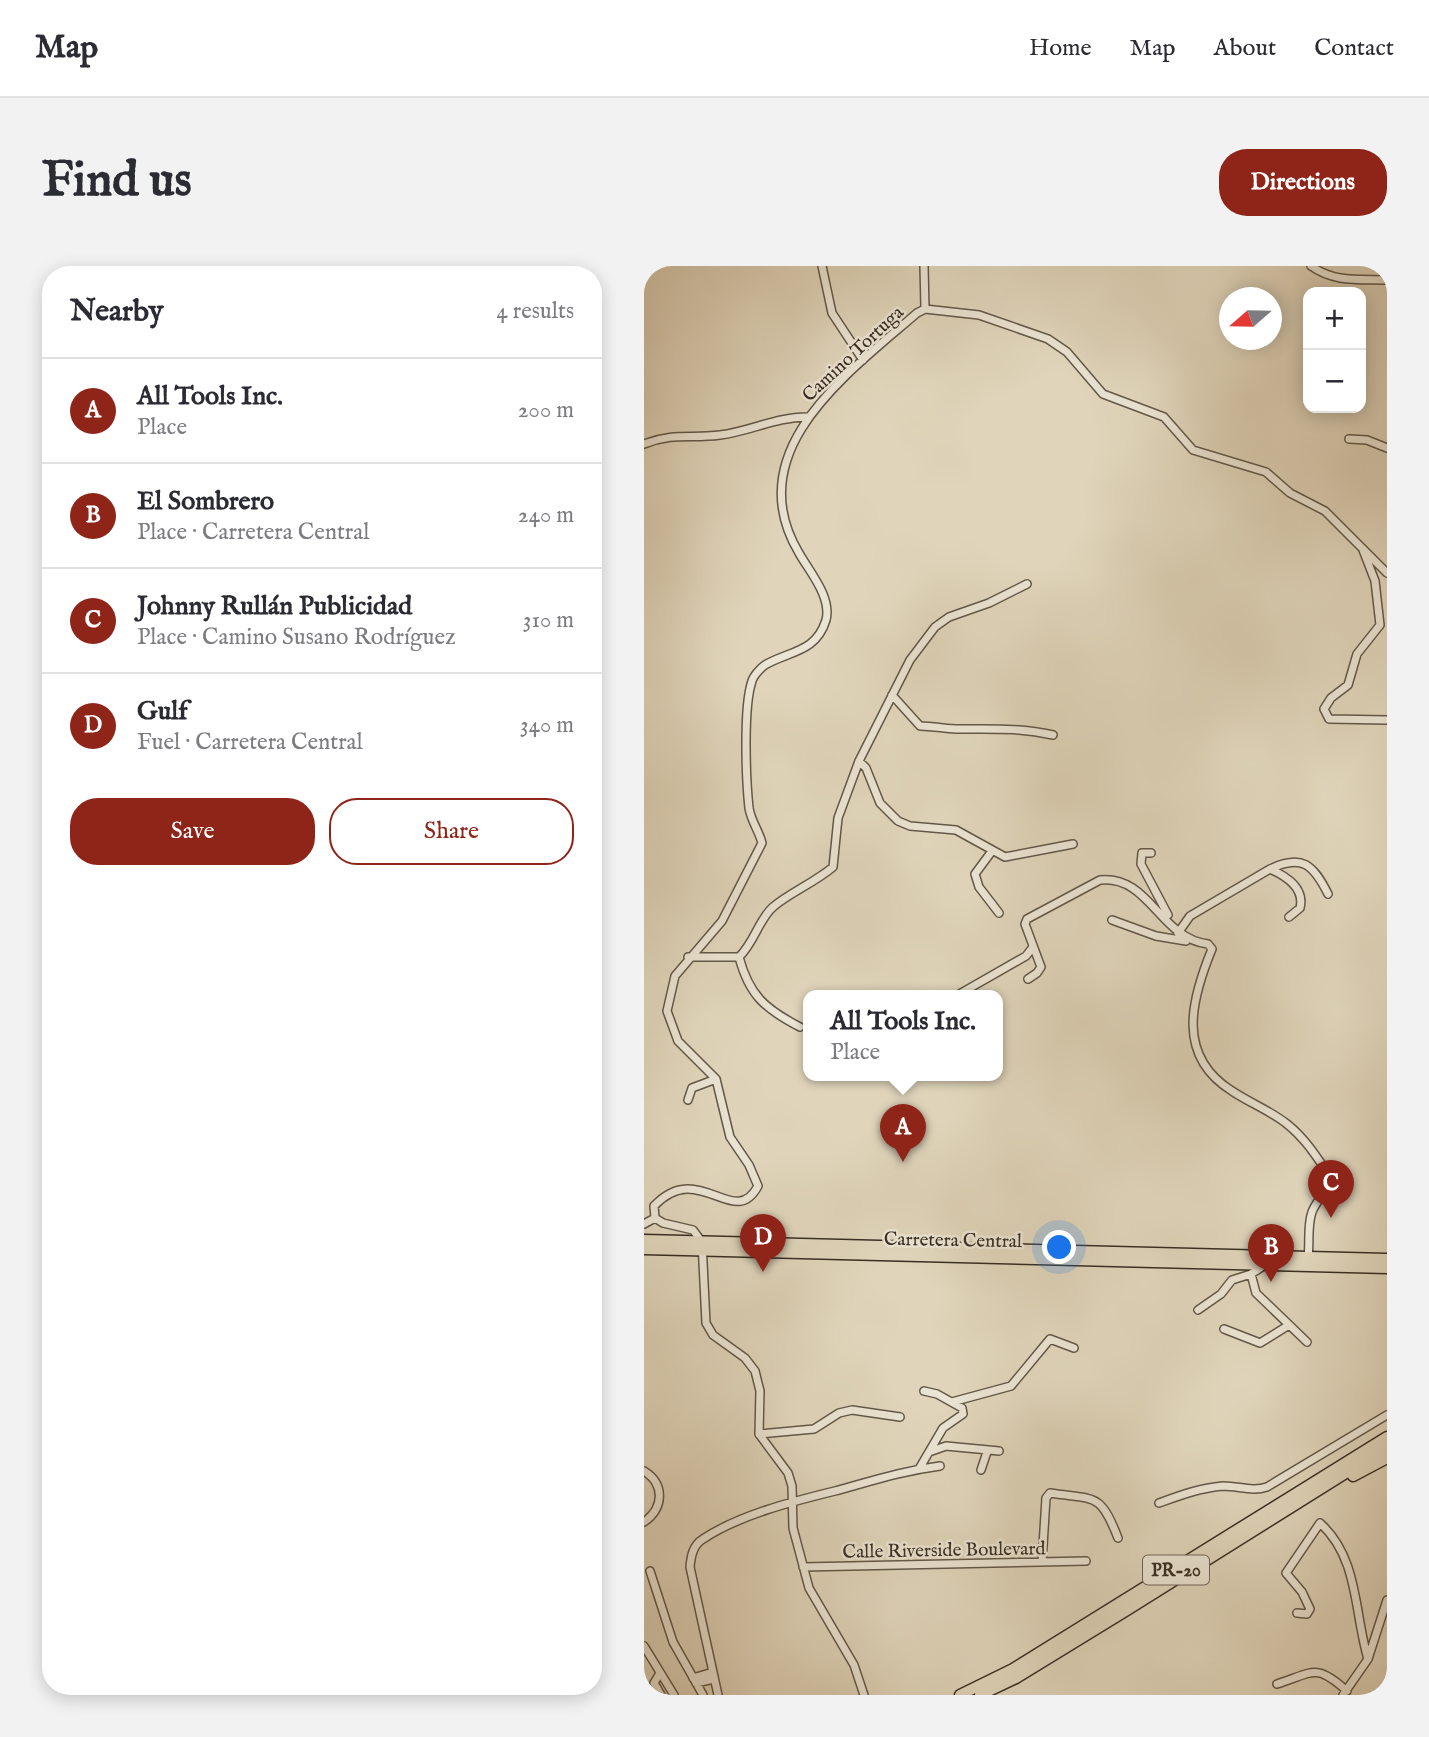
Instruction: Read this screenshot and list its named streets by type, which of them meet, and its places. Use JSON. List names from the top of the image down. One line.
{"streets":{"highway":["Carretera Central","PR-20"],"street":["Camino Tortuga","Calle Riverside Boulevard"]},"north":"left","page":{"header":"Map","nav":["Home","Map","About","Contact"],"buttons":["Directions",["Save","Share"]],"title":"Find us","heading":["Nearby","4 results"],"map_buttons":["+","−"],"list":[{"mark":"A","name":"All Tools Inc.","note":"Place","value":"200 m"},{"mark":"B","name":"El Sombrero","note":"Place · Carretera Central","value":"240 m"},{"mark":"C","name":"Johnny Rullán Publicidad","note":"Place · Camino Susano Rodríguez","value":"310 m"},{"mark":"D","name":"Gulf","note":"Fuel · Carretera Central","value":"340 m"}],"popup":["All Tools Inc.","Place"],"pins":["A","C","D","B"]}}
